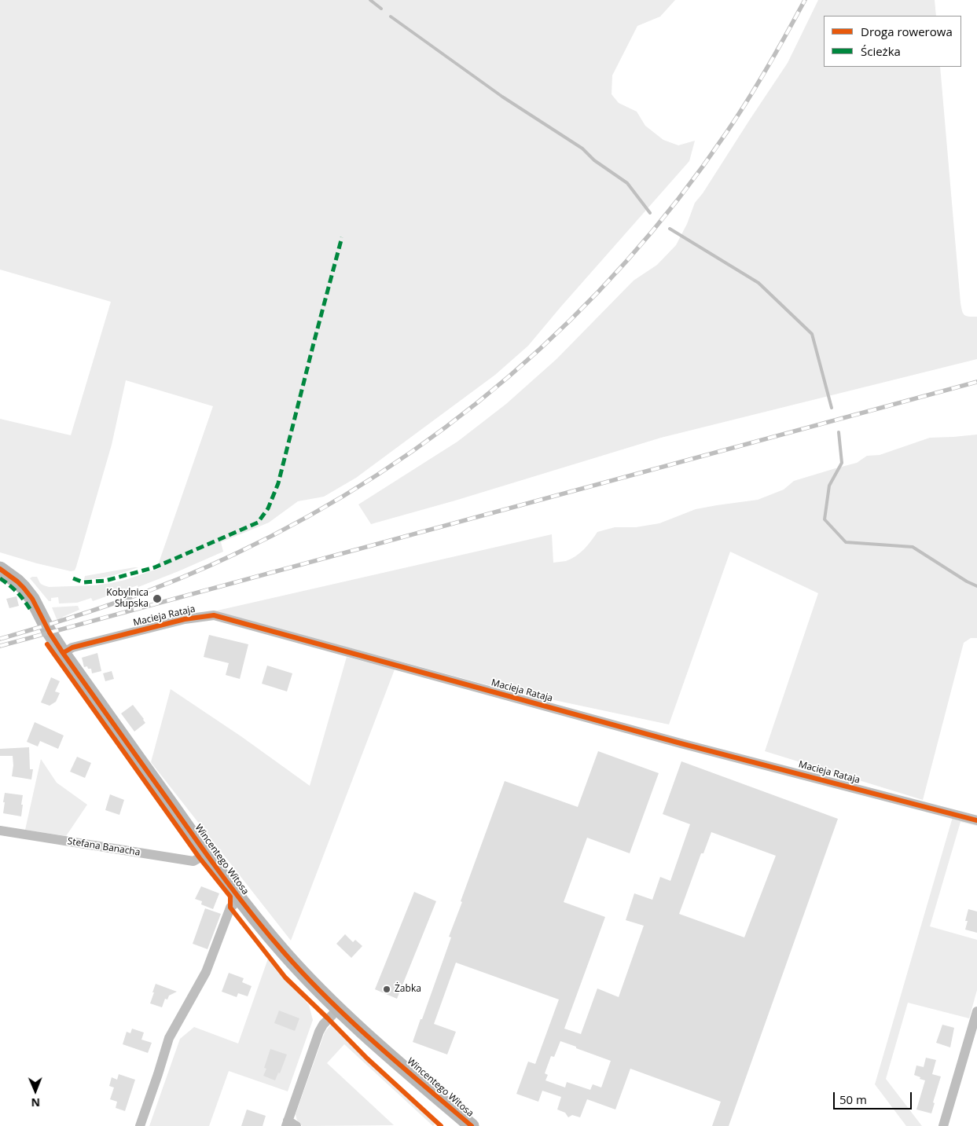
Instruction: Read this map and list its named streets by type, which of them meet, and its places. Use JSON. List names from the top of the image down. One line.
{"streets":{"street":["Macieja Rataja","Stefana Banacha","Wincentego Witosa"]},"crossings":[["Macieja Rataja","Wincentego Witosa"],["Stefana Banacha","Wincentego Witosa"]],"places":["Kobylnica Słupska","Żabka"],"legend":["Droga rowerowa","Ścieżka"],"scale_bar":"50 m","north":"bottom"}
